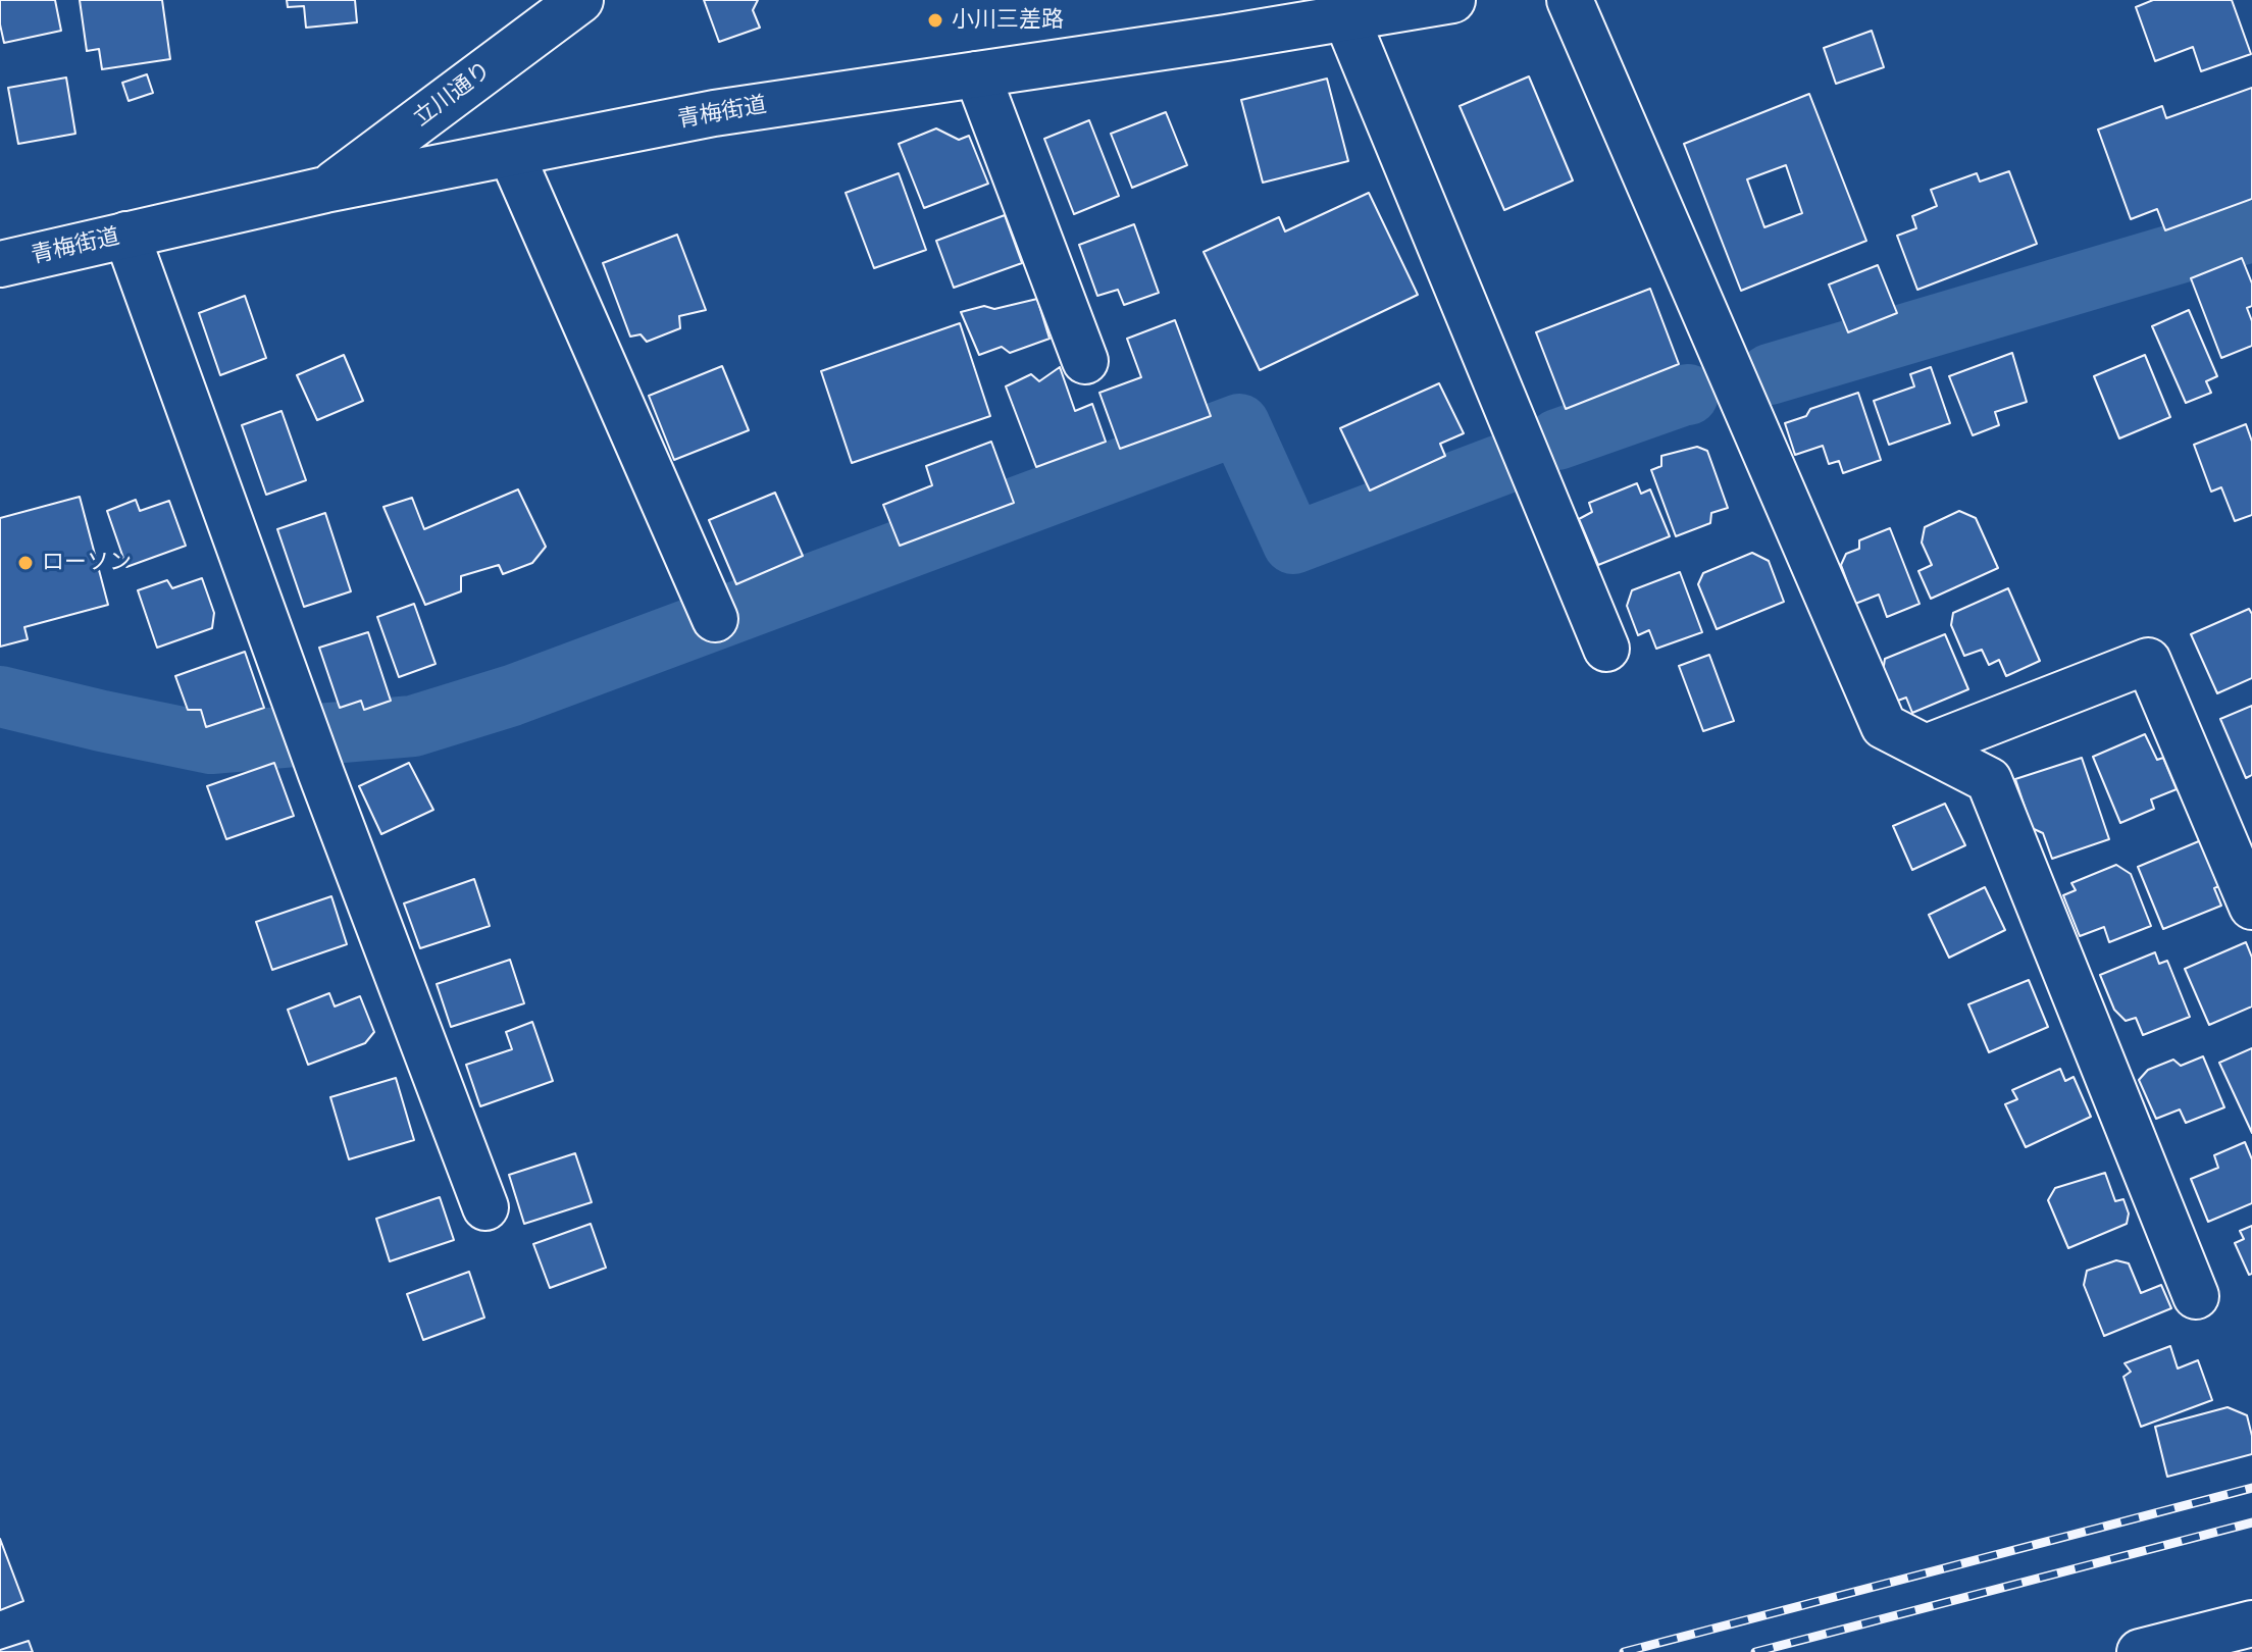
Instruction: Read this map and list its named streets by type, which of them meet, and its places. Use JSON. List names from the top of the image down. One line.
{"streets":{"street":["立川通り","青梅街道"]},"crossings":[["立川通り","青梅街道"]],"places":["小川三差路","ローソン"]}
